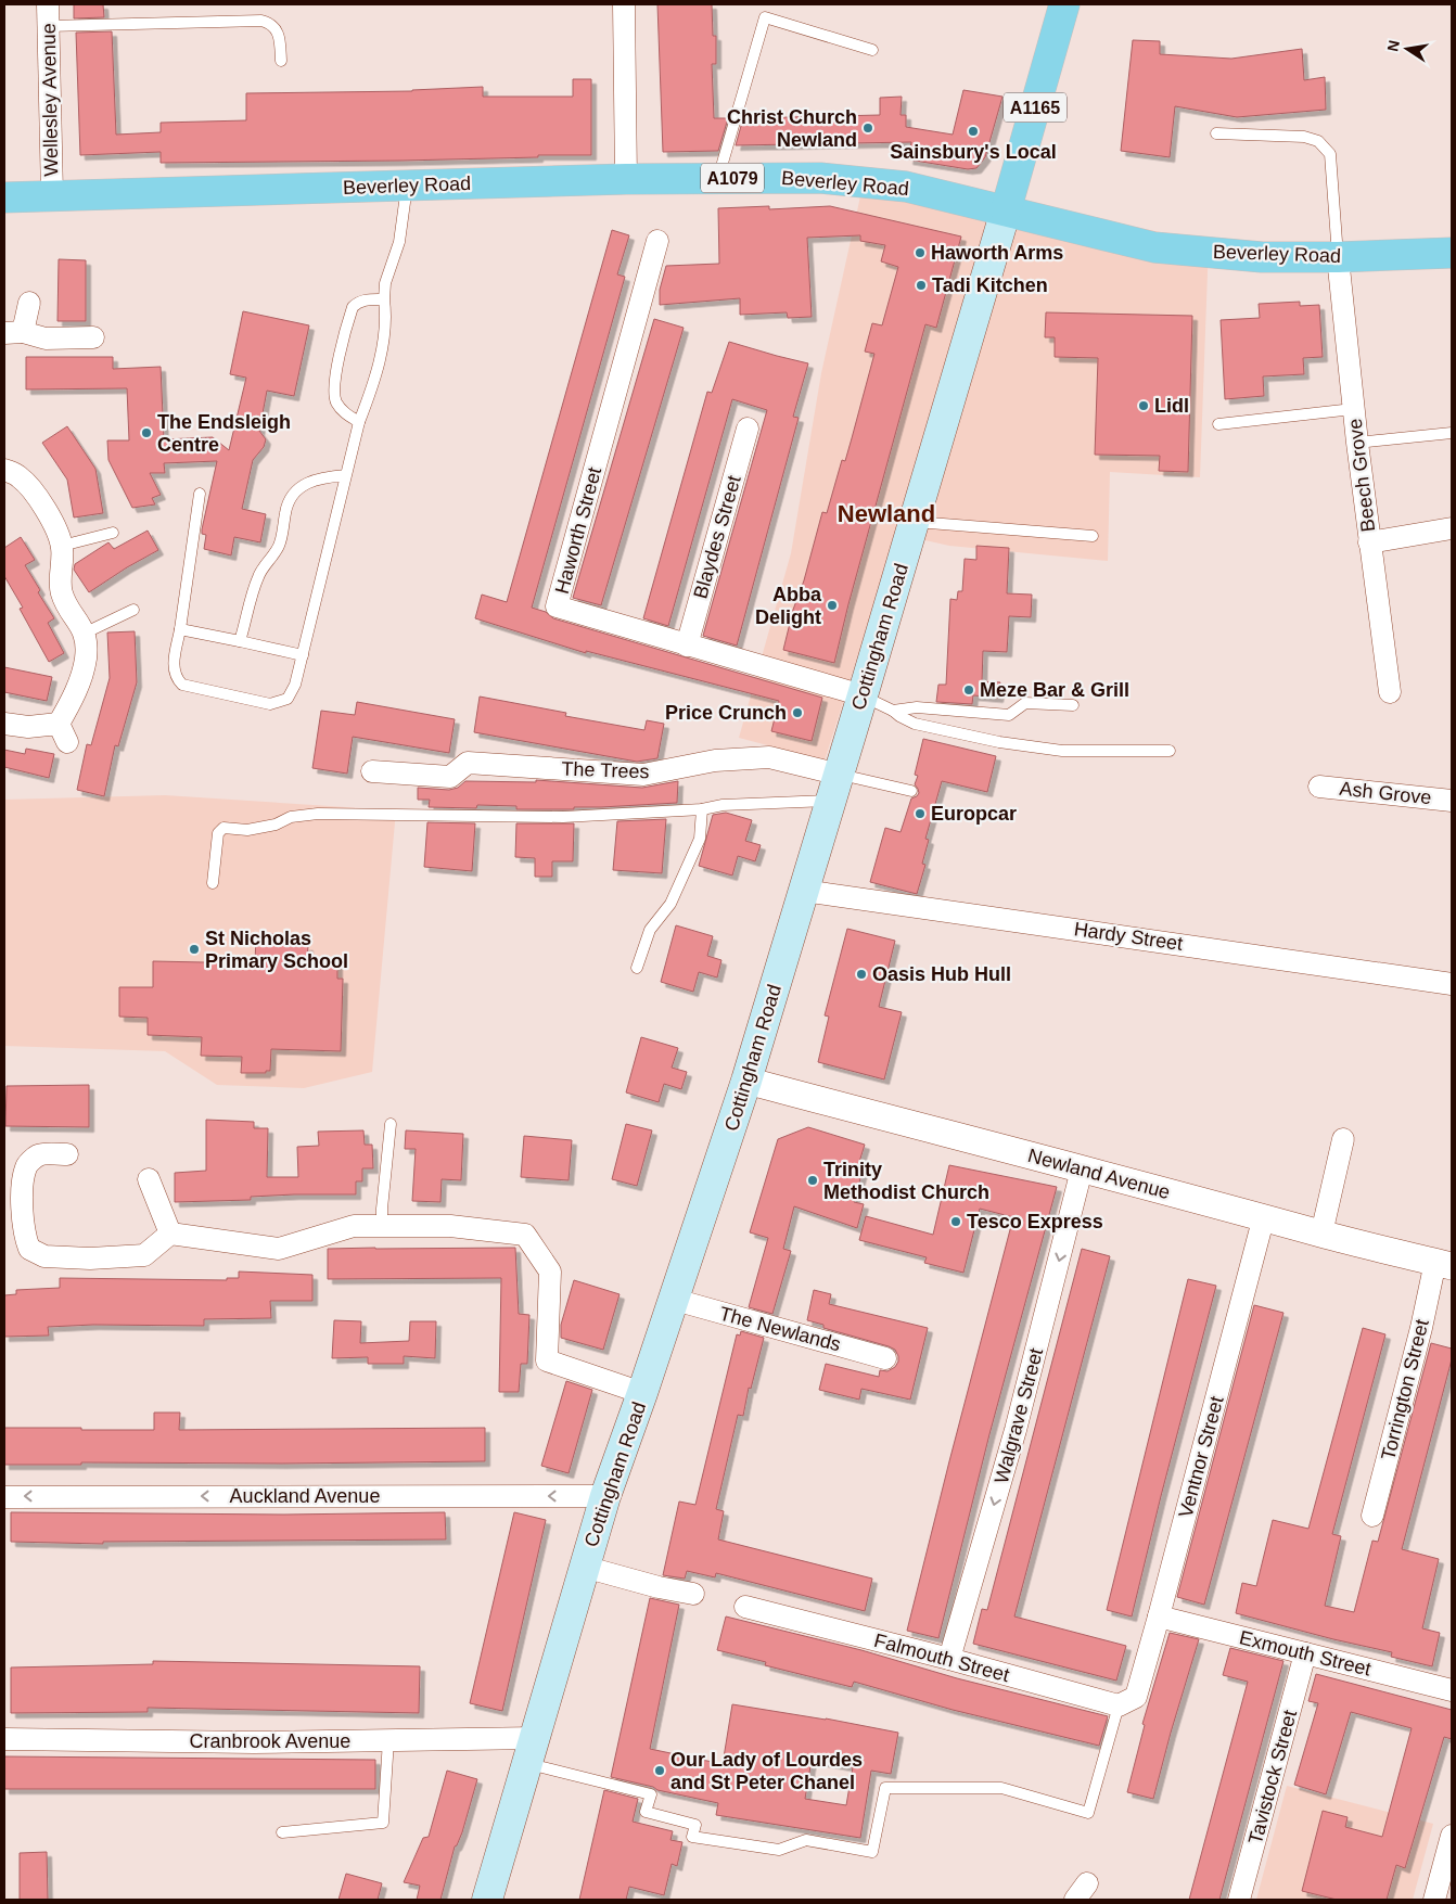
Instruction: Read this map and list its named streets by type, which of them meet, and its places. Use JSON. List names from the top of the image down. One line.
{"streets":{"main road":["A1165","A1079","Beverley Road","Cottingham Road"],"street":["Wellesley Avenue","Beech Grove","Haworth Street","Blaydes Street","The Trees","Ash Grove","Hardy Street","Newland Avenue","The Newlands","Torrington Street","Walgrave Street","Ventnor Street","Auckland Avenue","Exmouth Street","Falmouth Street","Cranbrook Avenue","Tavistock Street"]},"crossings":[["Wellesley Avenue","Beverley Road"],["A1165","Beverley Road"],["A1165","Cottingham Road"],["Beverley Road","Beech Grove"],["Beverley Road","Cottingham Road"],["Haworth Street","Blaydes Street"],["Haworth Street","Cottingham Road"],["Cottingham Road","The Trees"],["Cottingham Road","Hardy Street"],["Cottingham Road","Newland Avenue"],["Cottingham Road","The Newlands"],["Cottingham Road","Auckland Avenue"],["Cottingham Road","Cranbrook Avenue"],["Newland Avenue","Torrington Street"],["Newland Avenue","Walgrave Street"],["Newland Avenue","Ventnor Street"],["Walgrave Street","Falmouth Street"],["Ventnor Street","Exmouth Street"],["Ventnor Street","Falmouth Street"],["Exmouth Street","Tavistock Street"]],"one_way":["Walgrave Street","Auckland Avenue"],"districts":["Newland"],"places":["Christ Church Newland","Sainsbury's Local","Haworth Arms","Tadi Kitchen","Lidl","The Endsleigh Centre","Abba Delight","Meze Bar & Grill","Price Crunch","Europcar","St Nicholas Primary School","Oasis Hub Hull","Trinity Methodist Church","Tesco Express","Our Lady of Lourdes and St Peter Chanel"],"north":"left"}
